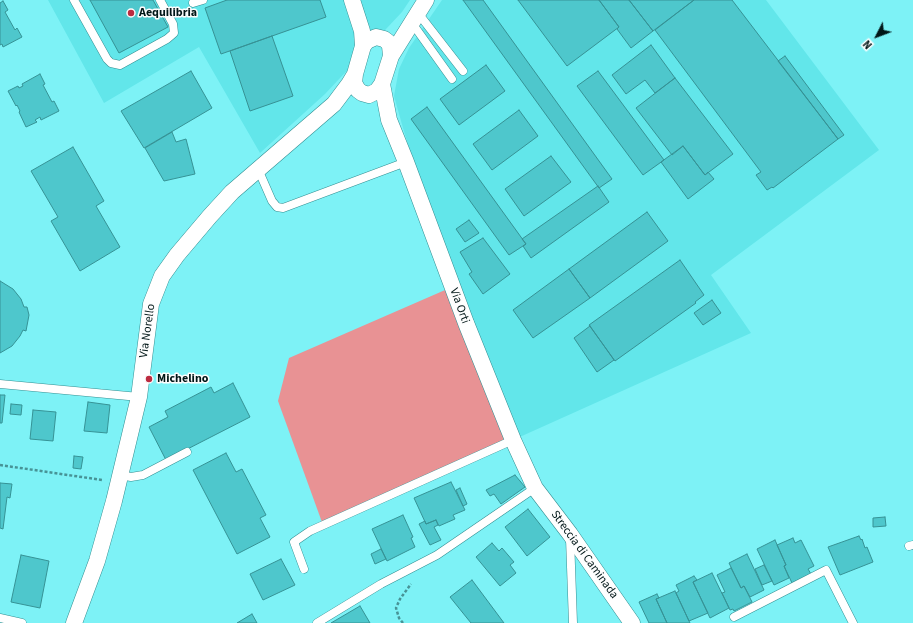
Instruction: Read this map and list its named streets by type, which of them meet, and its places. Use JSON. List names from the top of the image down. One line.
{"streets":{"street":["Via Orti","Via Norello","Streccia di Caminada"]},"crossings":[["Via Orti","Via Norello"],["Via Orti","Streccia di Caminada"]],"places":["Aequilibria","Michelino"],"north":"bottom left"}
